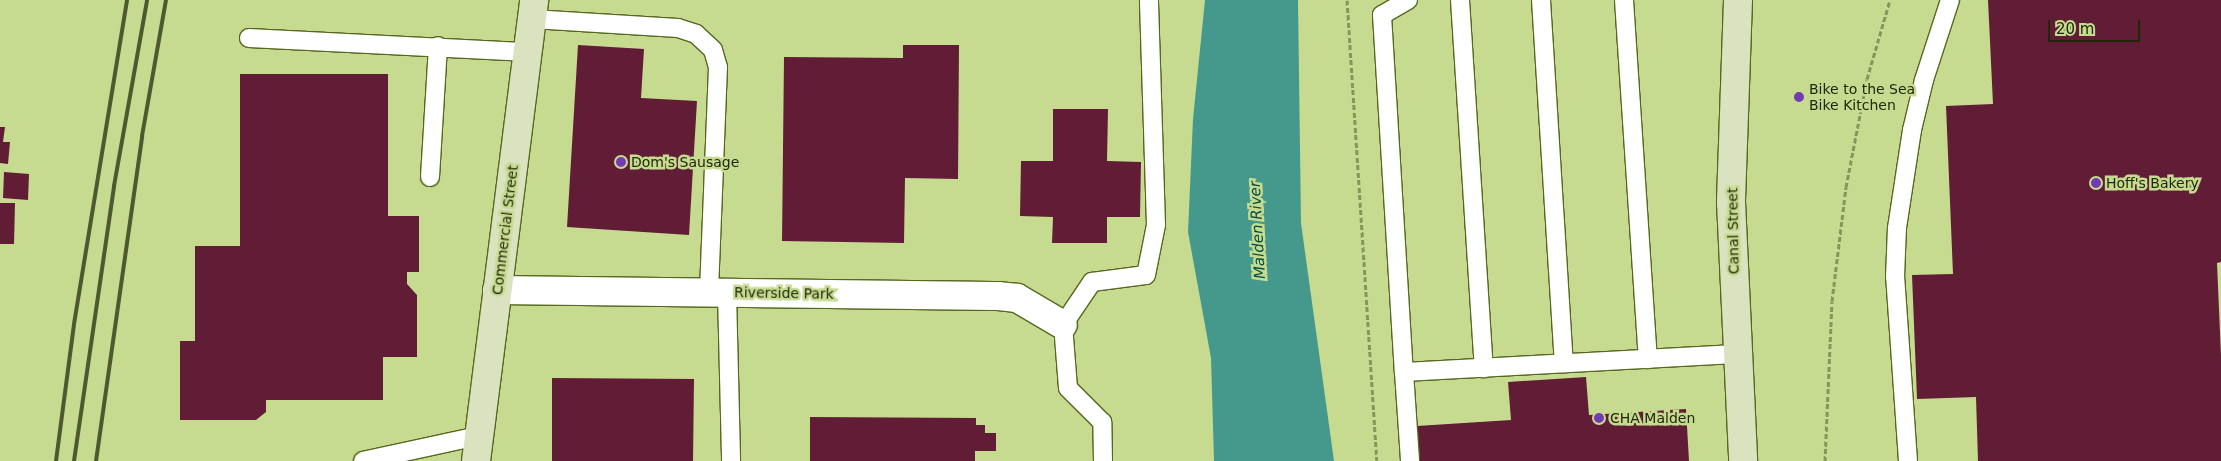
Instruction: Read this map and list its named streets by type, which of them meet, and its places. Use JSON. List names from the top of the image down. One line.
{"streets":{"street":["Commercial Street","Canal Street","Riverside Park"]},"crossings":[["Commercial Street","Riverside Park"]],"water":["Malden River"],"places":["Bike to the Sea Bike Kitchen","Dom's Sausage","Hoff's Bakery","CHA Malden"],"scale_bar":"20 m"}
